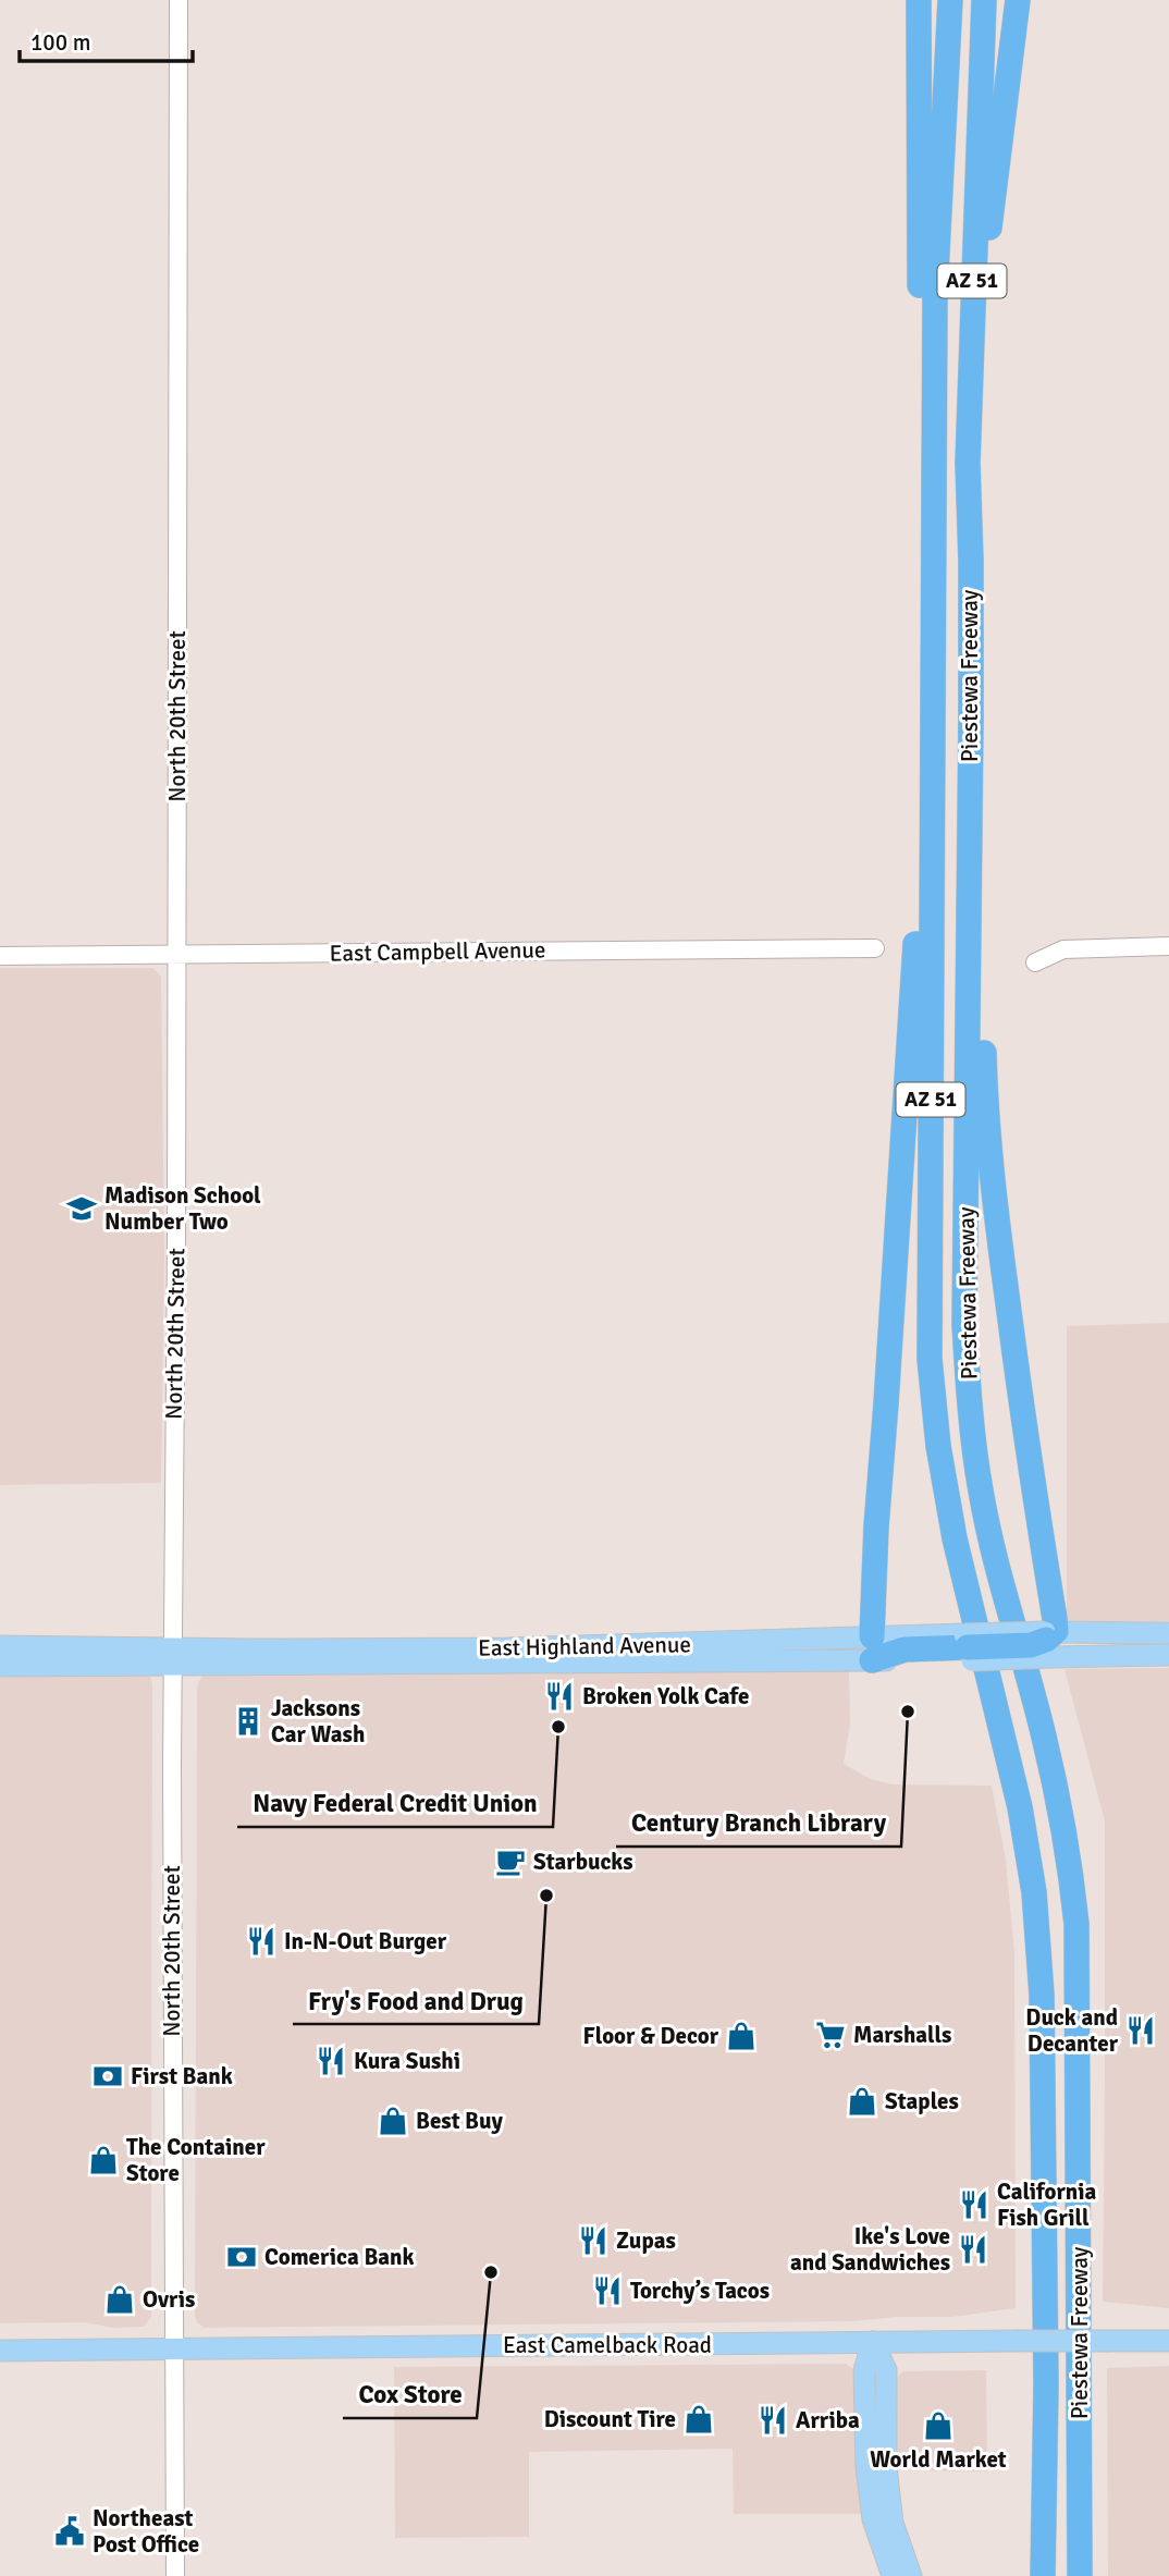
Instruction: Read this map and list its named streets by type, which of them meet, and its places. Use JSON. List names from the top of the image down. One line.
{"streets":{"highway":["AZ 51","Piestewa Freeway"],"main road":["East Highland Avenue","East Camelback Road"],"street":["North 20th Street","East Campbell Avenue"]},"crossings":[["North 20th Street","East Campbell Avenue"],["North 20th Street","East Highland Avenue"],["North 20th Street","East Camelback Road"]],"places":{"school or university":["Madison School Number Two"],"restaurant":["Broken Yolk Cafe","In-N-Out Burger","Duck and Decanter","Kura Sushi","California Fish Grill","Zupas","Ike's Love and Sandwiches","Torchy’s Tacos","Arriba"],"other":["Century Branch Library","Navy Federal Credit Union","Fry's Food and Drug","Cox Store"],"building":["Jacksons Car Wash"],"cafe":["Starbucks"],"supermarket":["Marshalls"],"shop":["Floor & Decor","Staples","Best Buy","The Container Store","Ovris","Discount Tire","World Market"],"bank":["First Bank","Comerica Bank"],"public building":["Northeast Post Office"]},"scale_bar":"100 m"}
